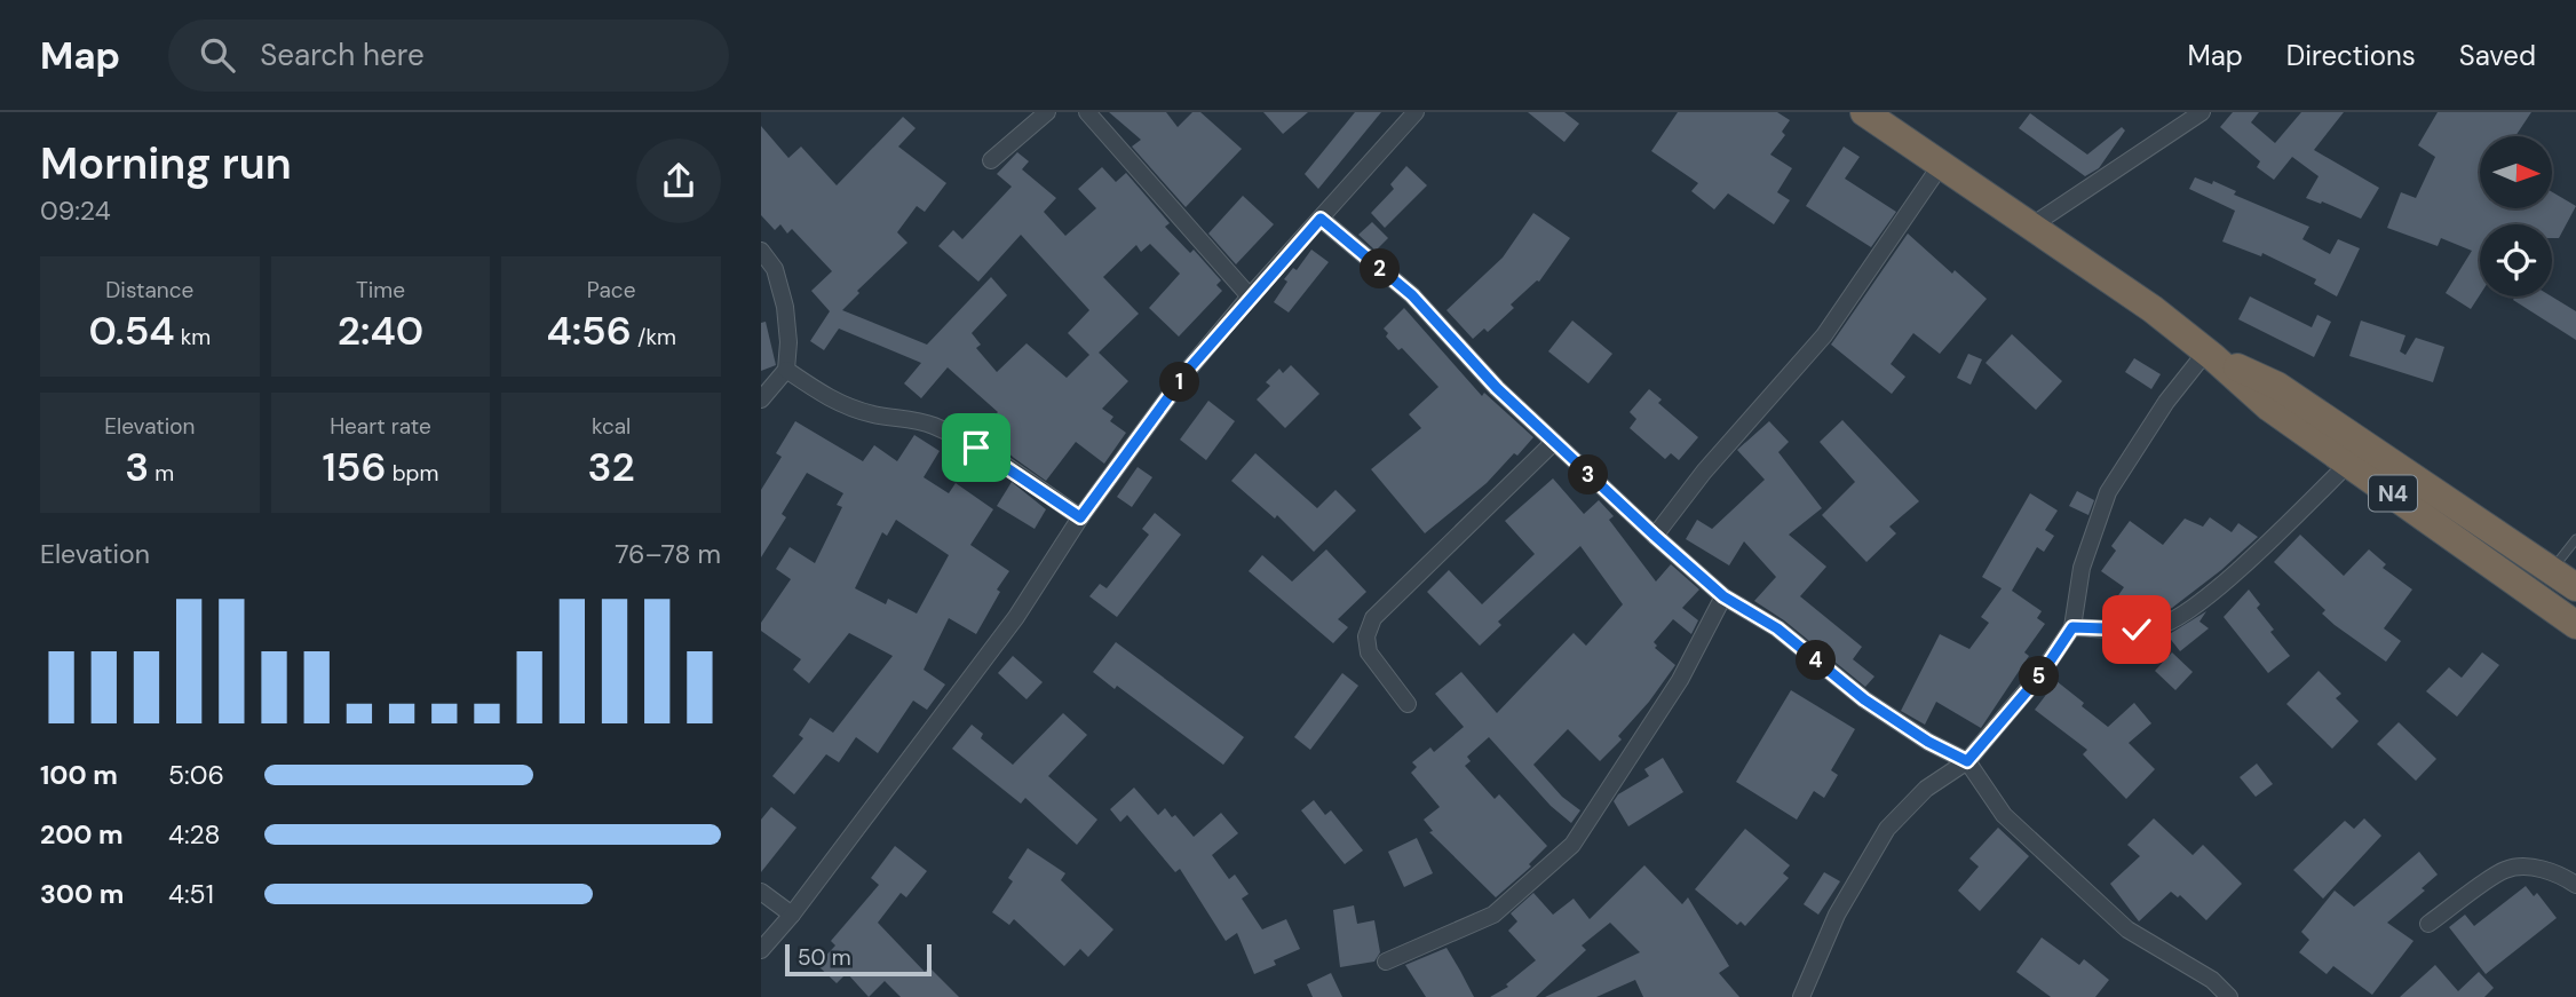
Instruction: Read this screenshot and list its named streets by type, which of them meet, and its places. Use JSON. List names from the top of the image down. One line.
{"streets":{"highway":["N4"]},"scale_bar":"50 m","north":"right","page":{"header":"Map","search":"Search here","nav":["Map","Directions","Saved"],"heading":["Morning run","09:24"],"stats":[["Distance","0.54 km"],["Time","2:40"],["Pace","4:56 /km"],["Elevation","3 m"],["Heart rate","156 bpm"],["kcal","32"]],"pins":["2","1","3","4","5"],"chart":["Elevation","76–78 m"],"list":[{"name":"100 m","note":"5:06"},{"name":"200 m","note":"4:28"},{"name":"300 m","note":"4:51"}],"scale":"50 m"}}
